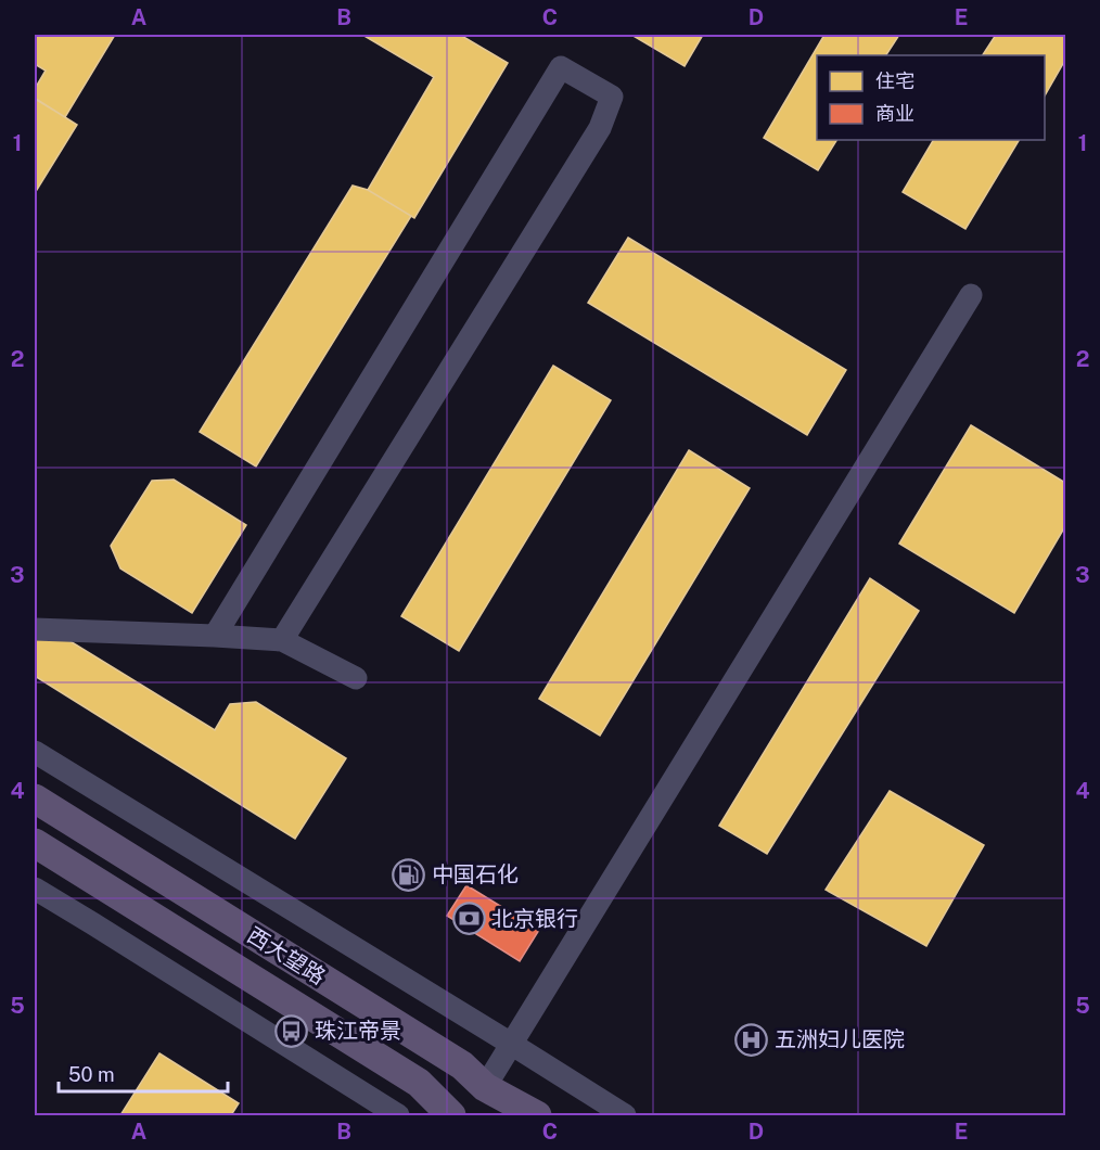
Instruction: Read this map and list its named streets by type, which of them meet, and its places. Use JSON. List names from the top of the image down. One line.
{"streets":{"main road":["西大望路"]},"places":{"fuel station":["中国石化"],"bank":["北京银行"],"bus stop":["珠江帝景"],"hospital":["五洲妇儿医院"]},"legend":["住宅","商业"],"scale_bar":"50 m","grid":{"columns":["A","B","C","D","E"],"rows":["1","2","3","4","5"]}}
